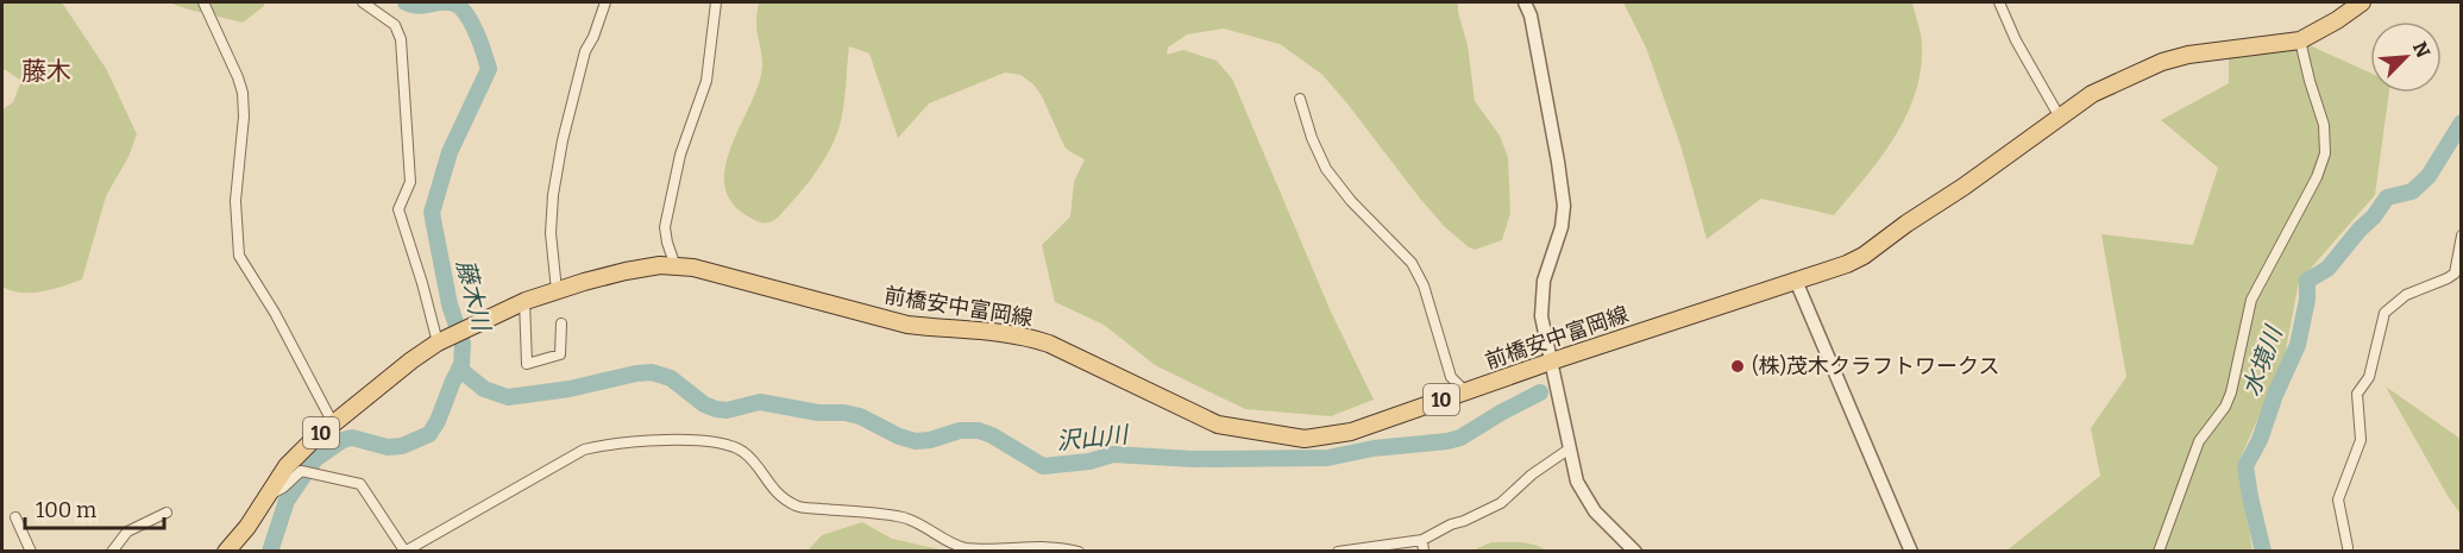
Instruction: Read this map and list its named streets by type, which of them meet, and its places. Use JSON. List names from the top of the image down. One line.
{"streets":{"main road":["前橋安中富岡線","10"]},"crossings":[["前橋安中富岡線","10"]],"districts":["藤木"],"water":["藤木川","水境川","沢山川"],"places":["(株)茂木クラフトワークス"],"scale_bar":"100 m","north":"top right"}
